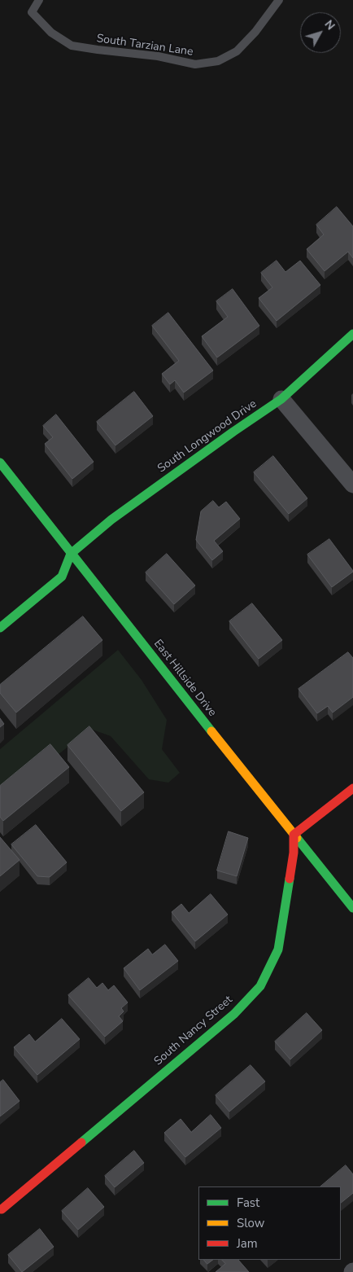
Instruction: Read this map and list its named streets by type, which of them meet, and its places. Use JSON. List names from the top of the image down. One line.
{"streets":{"street":["South Longwood Drive","East Hillside Drive","South Nancy Street"],"lane":["South Tarzian Lane"]},"crossings":[["South Longwood Drive","East Hillside Drive"],["East Hillside Drive","South Nancy Street"]],"legend":["Fast","Slow","Jam"],"north":"top right"}
